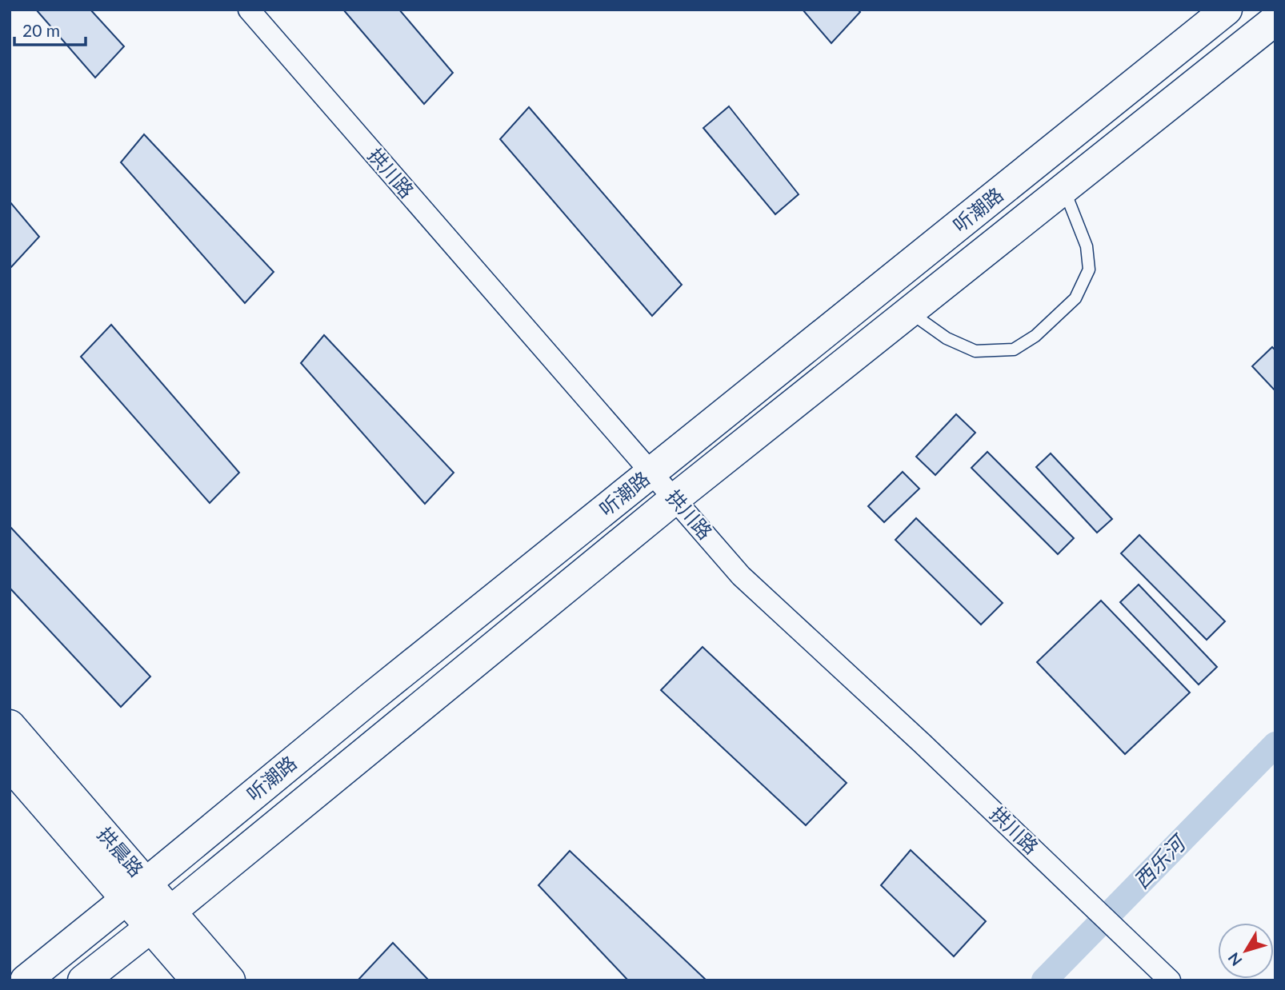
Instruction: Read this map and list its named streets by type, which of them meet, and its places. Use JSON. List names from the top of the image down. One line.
{"streets":{"main road":["听潮路","拱晨路"],"street":["拱川路"]},"crossings":[["拱川路","听潮路"],["听潮路","拱晨路"]],"water":["西乐河"],"scale_bar":"20 m","north":"bottom left"}
